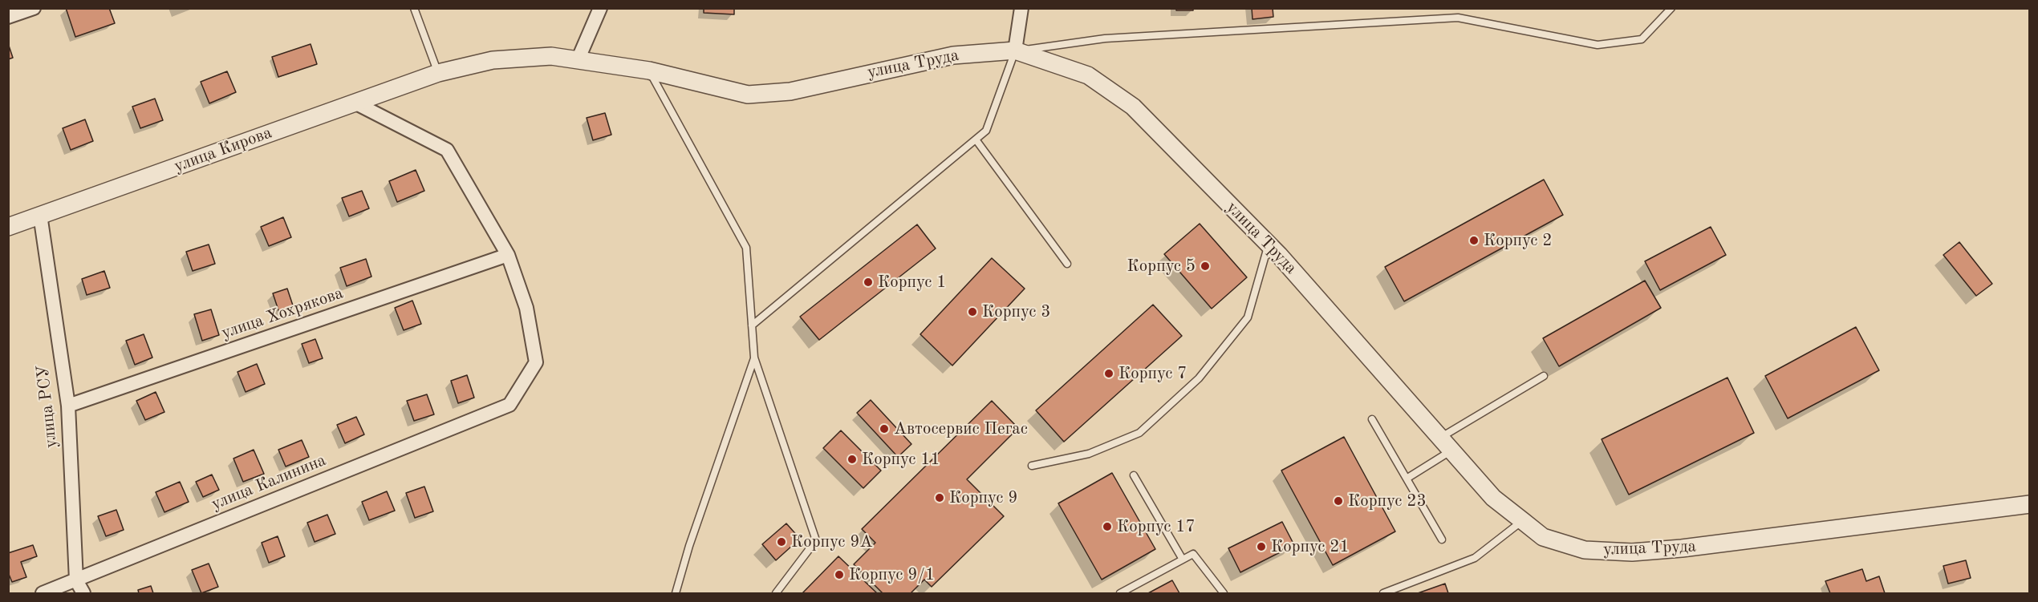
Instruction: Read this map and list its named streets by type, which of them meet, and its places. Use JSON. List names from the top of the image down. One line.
{"streets":{"street":["улица Труда","улица Кирова","улица Хохрякова","улица РСУ","улица Калинина"]},"crossings":[["улица Труда","улица Кирова"],["улица Кирова","улица РСУ"],["улица Хохрякова","улица РСУ"],["улица Хохрякова","улица Калинина"],["улица РСУ","улица Калинина"]],"places":["Корпус 2","Корпус 5","Корпус 1","Корпус 3","Корпус 7","Автосервис Пегас","Корпус 11","Корпус 9","Корпус 23","Корпус 17","Корпус 9А","Корпус 21","Корпус 9/1"]}
